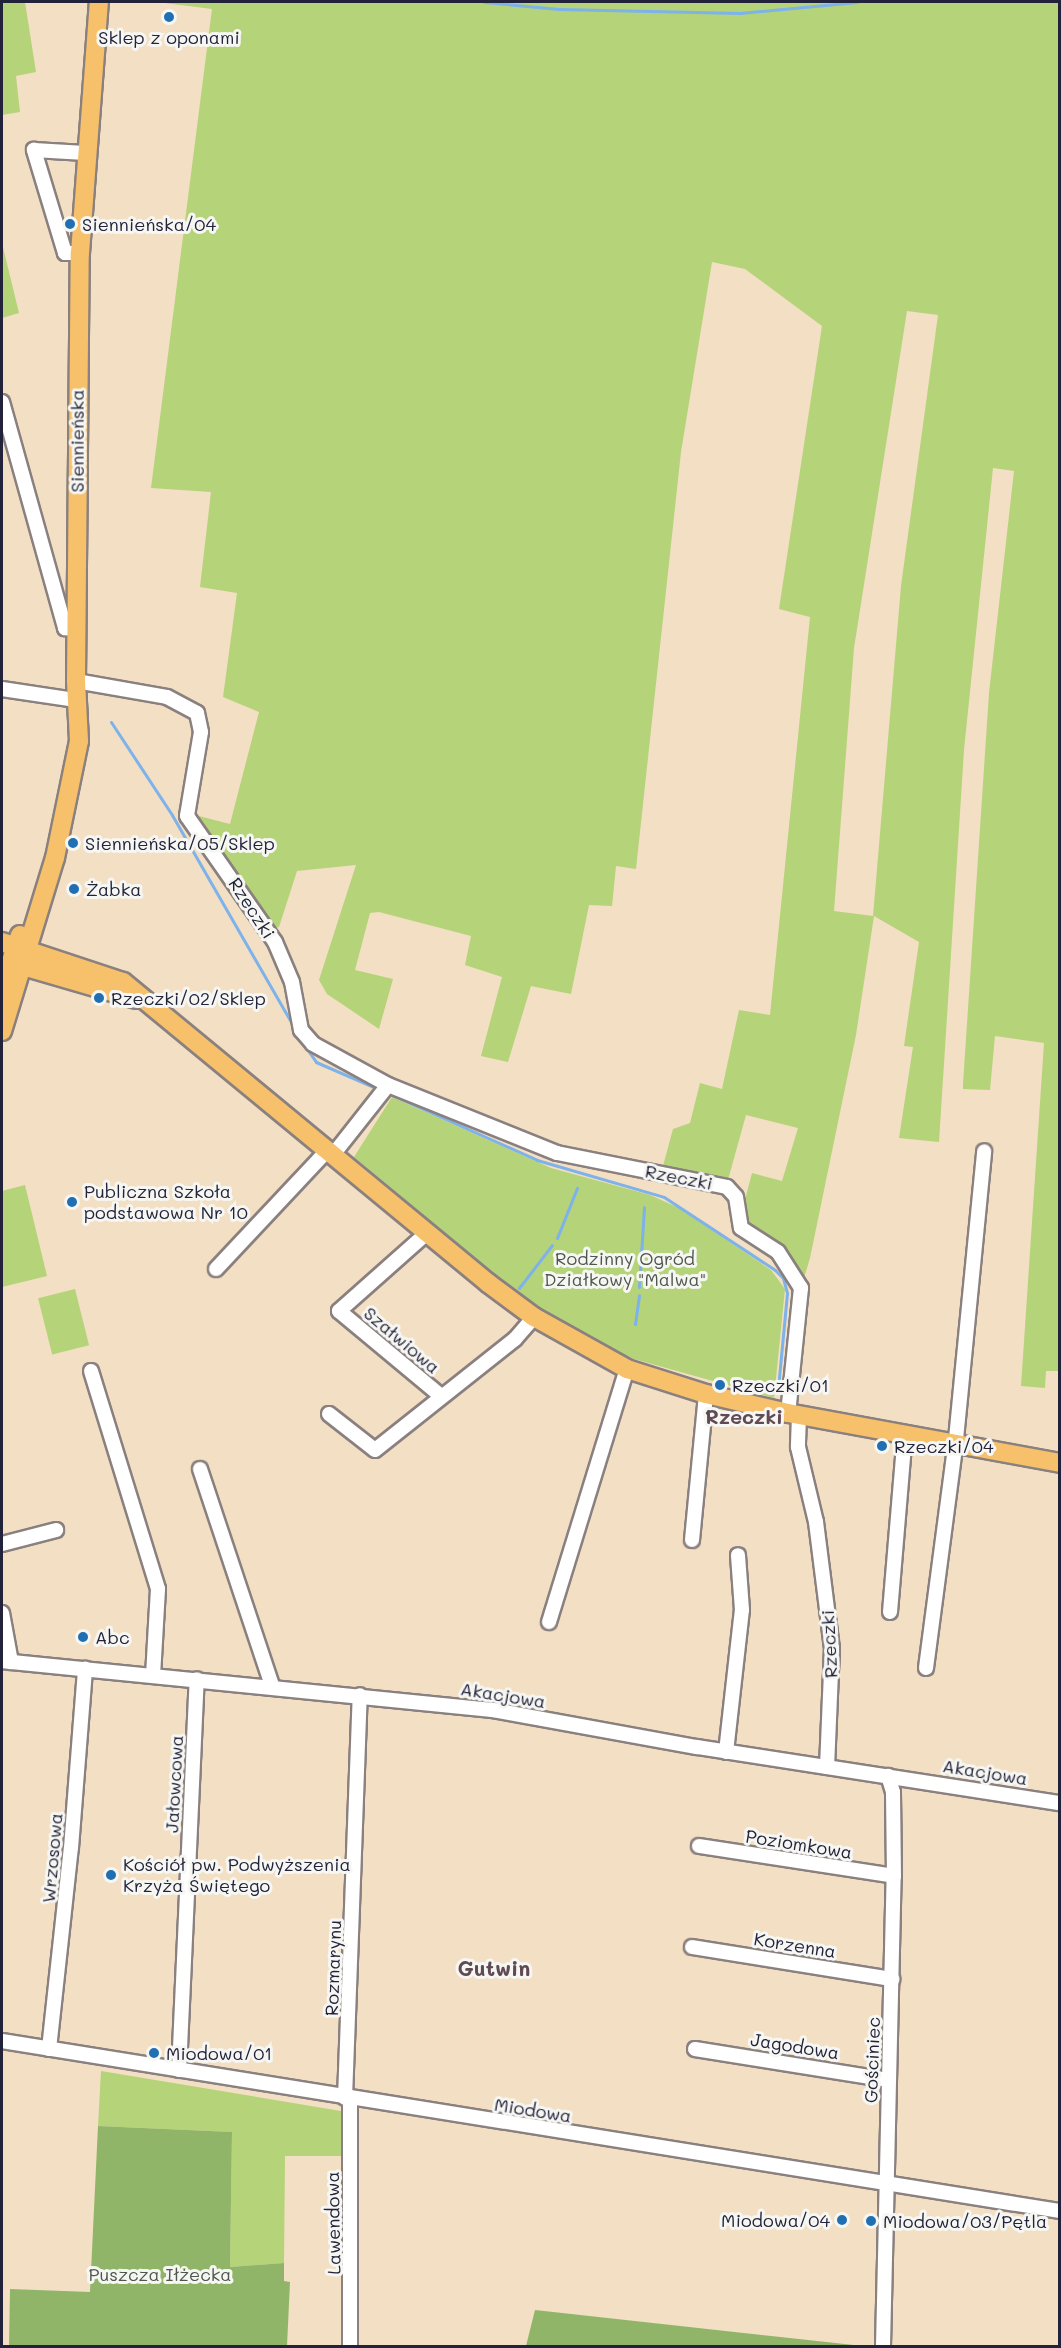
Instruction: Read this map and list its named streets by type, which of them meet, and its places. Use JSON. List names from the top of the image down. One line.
{"streets":{"main road":["Siennieńska"],"street":["Rzeczki","Szałwiowa","Akacjowa","Jałowcowa","Poziomkowa","Wrzosowa","Korzenna","Rozmarynu","Jagodowa","Gościniec","Miodowa","Lawendowa"]},"crossings":[["Siennieńska","Rzeczki"],["Rzeczki","Akacjowa"],["Akacjowa","Jałowcowa"],["Akacjowa","Wrzosowa"],["Akacjowa","Rozmarynu"],["Akacjowa","Gościniec"],["Jałowcowa","Miodowa"],["Poziomkowa","Gościniec"],["Wrzosowa","Miodowa"],["Korzenna","Gościniec"],["Rozmarynu","Miodowa"],["Rozmarynu","Lawendowa"],["Jagodowa","Gościniec"],["Gościniec","Miodowa"],["Miodowa","Lawendowa"]],"districts":["Rzeczki","Gutwin"],"parks":["Rodzinny Ogród Działkowy \"Malwa\"","Puszcza Iłżecka"],"places":["Sklep z oponami","Siennieńska/04","Siennieńska/05/Sklep","Żabka","Rzeczki/02/Sklep","Publiczna Szkoła podstawowa Nr 10","Rzeczki/01","Rzeczki/04","Abc","Kościół pw. Podwyższenia Krzyża Świętego","Miodowa/01","Miodowa/04","Miodowa/03/Pętla"]}
